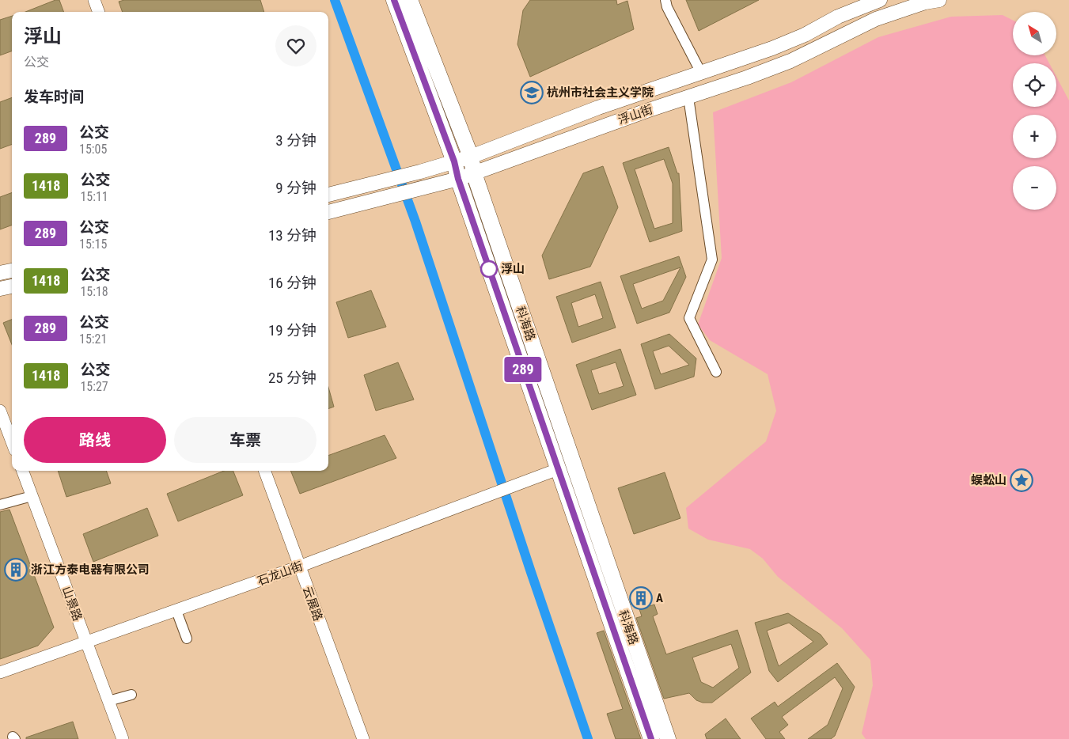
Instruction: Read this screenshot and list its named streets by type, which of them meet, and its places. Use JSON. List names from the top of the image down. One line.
{"streets":{"highway":["科海路"],"main road":["浮山街"],"street":["石龙山街","山景路","云展路"]},"crossings":[["浮山街","科海路"],["科海路","石龙山街"],["石龙山街","山景路"],["石龙山街","云展路"]],"places":{"school or university":["杭州市社会主义学院"],"other":["浮山"],"place":["蜈蚣山"],"building":["浙江方泰电器有限公司","A"]},"lines":["bus line 289"],"north":"top left","page":{"on_map":"289","map_buttons":["+","−"],"heading":[["浮山","公交"],"发车时间"],"list":[{"mark":"289","name":"公交","note":"15:05","value":"3 分钟"},{"mark":"1418","name":"公交","note":"15:11","value":"9 分钟"},{"mark":"289","name":"公交","note":"15:15","value":"13 分钟"},{"mark":"1418","name":"公交","note":"15:18","value":"16 分钟"},{"mark":"289","name":"公交","note":"15:21","value":"19 分钟"},{"mark":"1418","name":"公交","note":"15:27","value":"25 分钟"}],"buttons":["路线","车票"]}}
